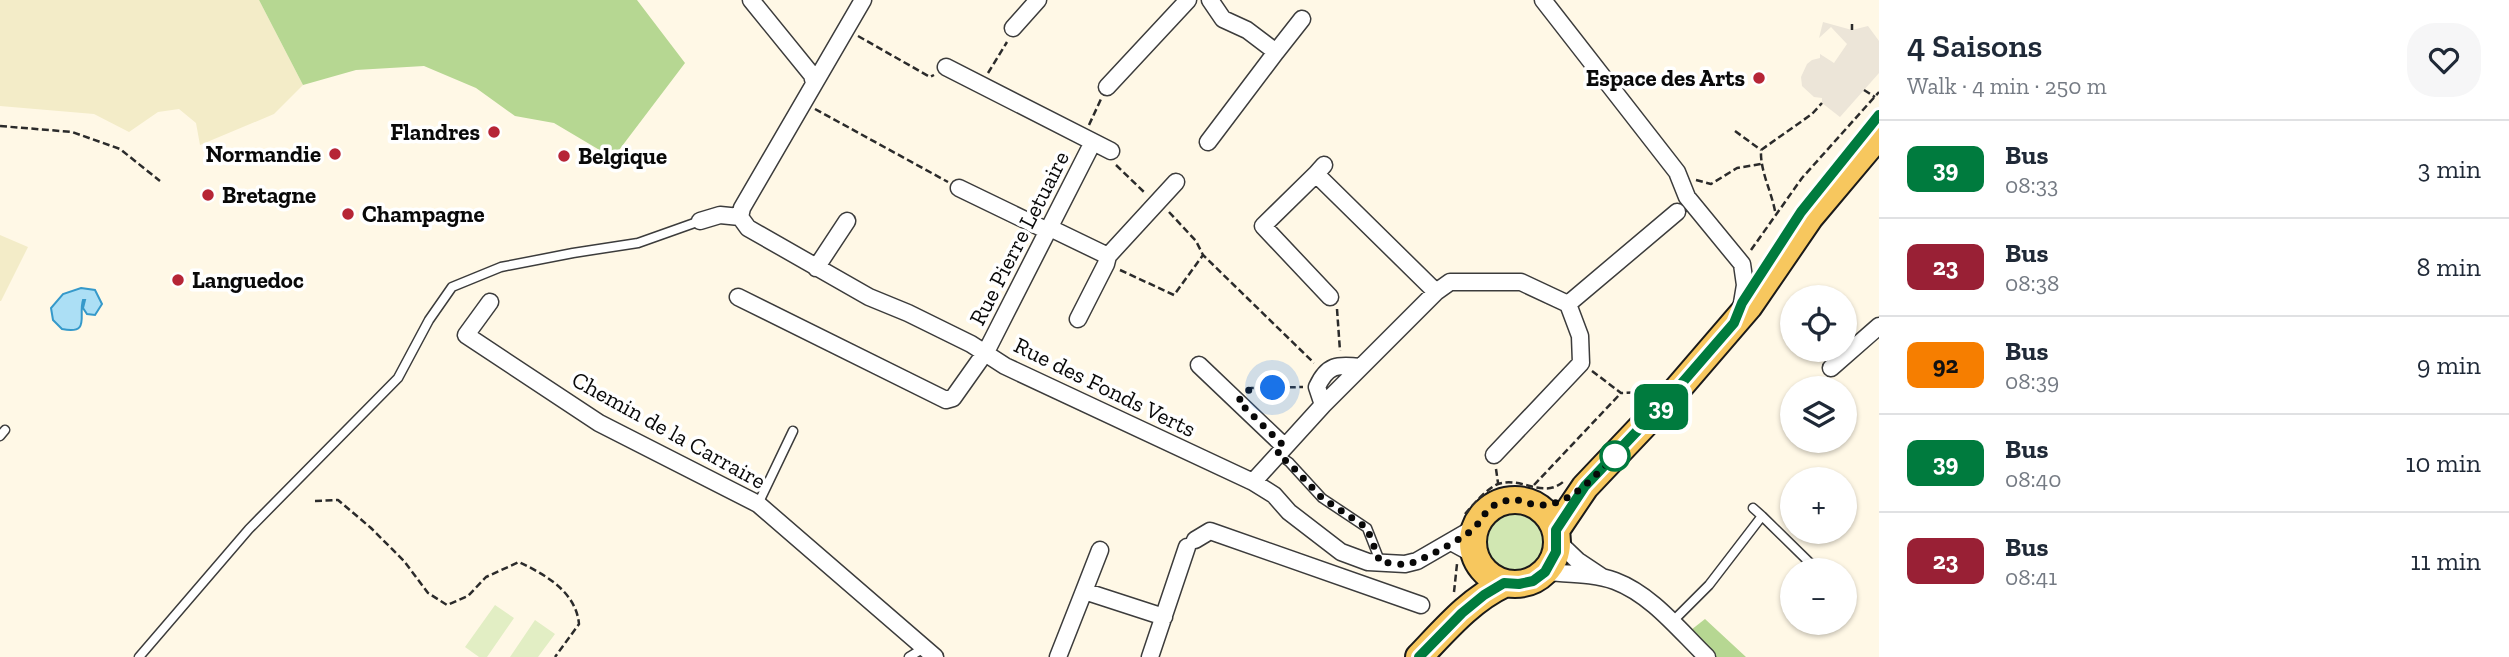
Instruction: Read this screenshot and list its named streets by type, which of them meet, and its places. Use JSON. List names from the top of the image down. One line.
{"streets":{"street":["Rue Pierre Letuaire","Rue des Fonds Verts","Chemin de la Carraire"]},"crossings":[["Rue Pierre Letuaire","Rue des Fonds Verts"]],"places":["Espace des Arts","Flandres","Normandie","Belgique","Bretagne","Champagne","Languedoc"],"lines":["bus line 39"],"page":{"on_map":"39","heading":["4 Saisons","Walk · 4 min · 250 m"],"list":[{"mark":"39","name":"Bus","note":"08:33","value":"3 min"},{"mark":"23","name":"Bus","note":"08:38","value":"8 min"},{"mark":"92","name":"Bus","note":"08:39","value":"9 min"},{"mark":"39","name":"Bus","note":"08:40","value":"10 min"},{"mark":"23","name":"Bus","note":"08:41","value":"11 min"}],"map_buttons":["+","−"]}}
